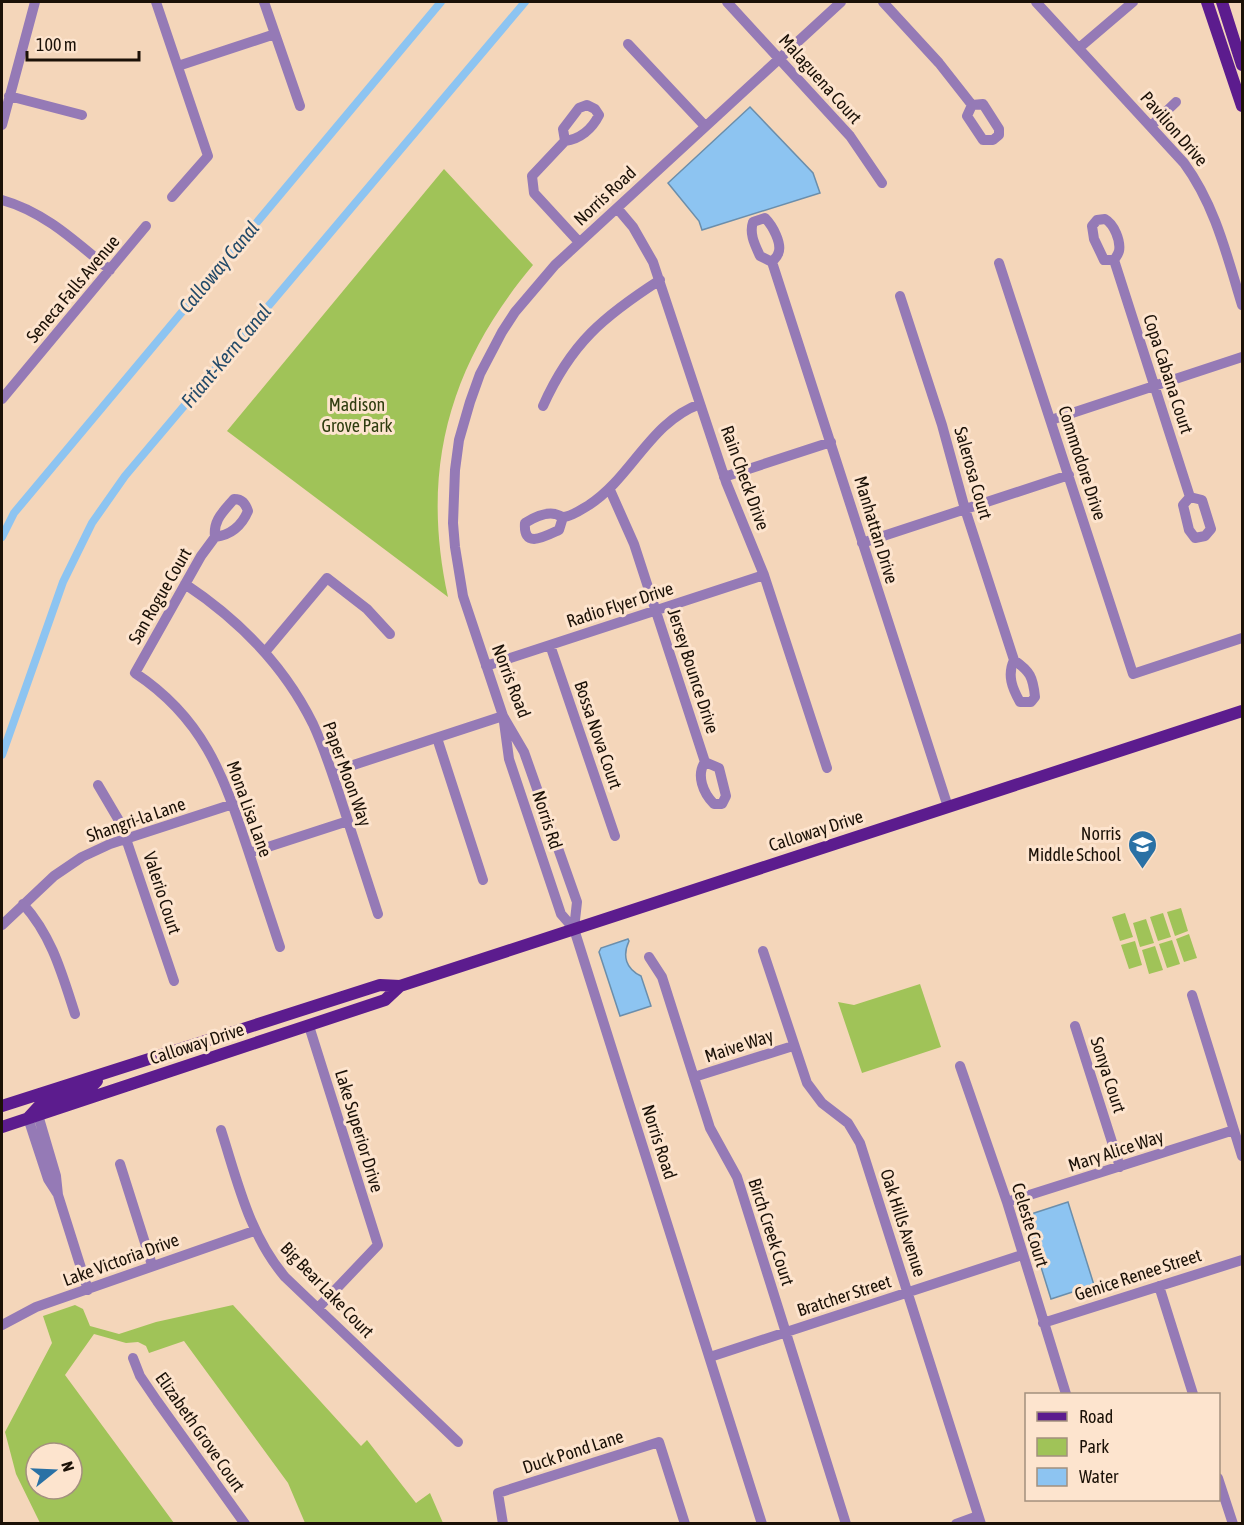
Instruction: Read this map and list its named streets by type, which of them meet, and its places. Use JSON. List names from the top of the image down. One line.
{"streets":{"main road":["Calloway Drive"],"street":["Malaguena Court","Pavilion Drive","Norris Road","Seneca Falls Avenue","Copa Cabana Court","Commodore Drive","Salerosa Court","Rain Check Drive","Manhattan Drive","San Rogue Court","Radio Flyer Drive","Jersey Bounce Drive","Bossa Nova Court","Paper Moon Way","Mona Lisa Lane","Shangri-la Lane","Norris Rd","Valerio Court","Maive Way","Sonya Court","Lake Superior Drive","Mary Alice Way","Oak Hills Avenue","Celeste Court","Birch Creek Court","Lake Victoria Drive","Genice Renee Street","Big Bear Lake Court","Bratcher Street","Elizabeth Grove Court","Duck Pond Lane"]},"crossings":[["Malaguena Court","Norris Road"],["Norris Road","Rain Check Drive"],["Norris Road","Radio Flyer Drive"],["Norris Road","Norris Rd"],["Norris Road","Calloway Drive"],["Norris Road","Bratcher Street"],["Rain Check Drive","Radio Flyer Drive"],["Manhattan Drive","Calloway Drive"],["San Rogue Court","Paper Moon Way"],["San Rogue Court","Mona Lisa Lane"],["Radio Flyer Drive","Jersey Bounce Drive"],["Radio Flyer Drive","Bossa Nova Court"],["Mona Lisa Lane","Shangri-la Lane"],["Shangri-la Lane","Valerio Court"],["Norris Rd","Calloway Drive"],["Calloway Drive","Lake Superior Drive"],["Maive Way","Oak Hills Avenue"],["Maive Way","Birch Creek Court"],["Sonya Court","Mary Alice Way"],["Lake Superior Drive","Big Bear Lake Court"],["Mary Alice Way","Celeste Court"],["Oak Hills Avenue","Bratcher Street"],["Celeste Court","Genice Renee Street"],["Celeste Court","Bratcher Street"],["Birch Creek Court","Bratcher Street"],["Lake Victoria Drive","Big Bear Lake Court"]],"water":["Calloway Canal","Friant-Kern Canal"],"parks":["Madison Grove Park"],"places":{"school or university":["Norris Middle School"]},"legend":["Road","Park","Water"],"scale_bar":"100 m","north":"right"}
